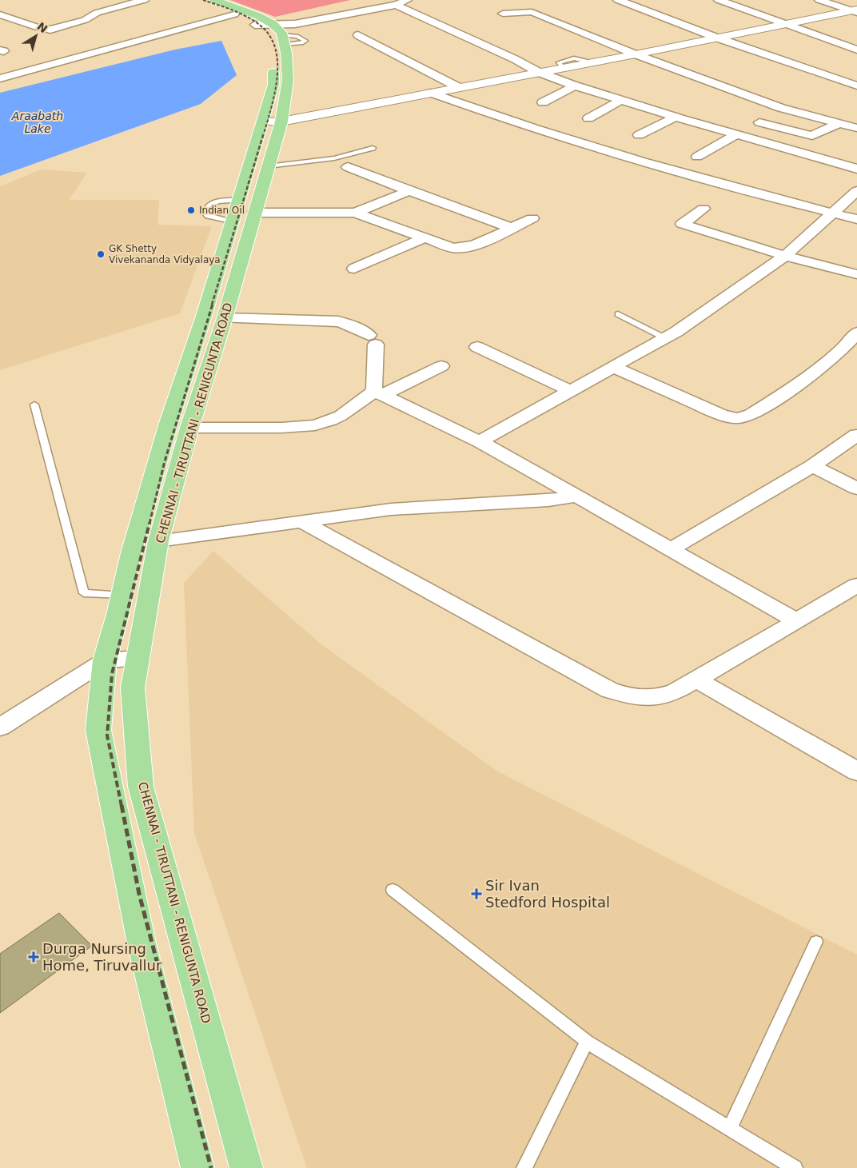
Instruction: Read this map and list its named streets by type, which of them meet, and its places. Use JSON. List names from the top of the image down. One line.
{"streets":{"highway":["CHENNAI - TIRUTTANI - RENIGUNTA ROAD"]},"water":["Araabath Lake"],"places":{"other":["Indian Oil","GK Shetty Vivekananda Vidyalaya"],"health":["Sir Ivan Stedford Hospital","Durga Nursing Home, Tiruvallur"]},"north":"top right"}
